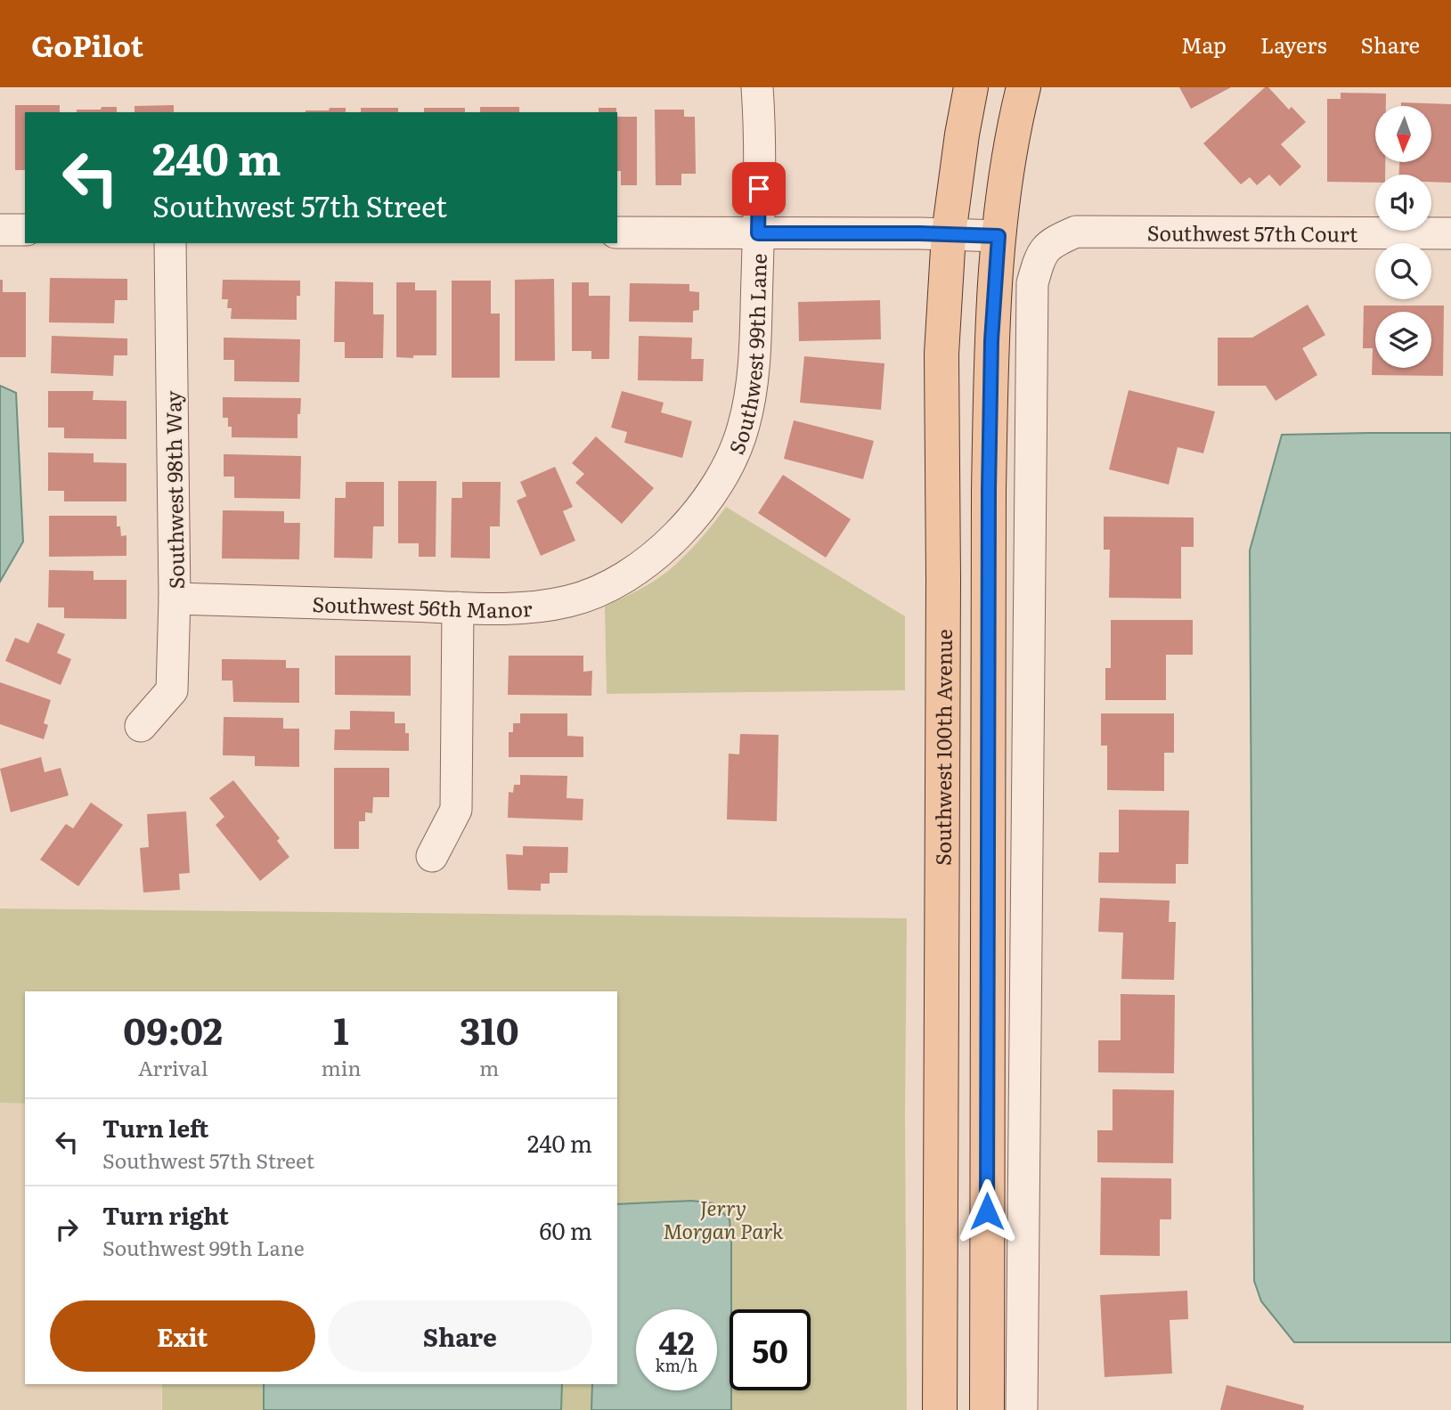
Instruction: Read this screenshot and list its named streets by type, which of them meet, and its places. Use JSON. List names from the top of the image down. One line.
{"streets":{"main road":["Southwest 100th Avenue"],"street":["Southwest 57th Court","Southwest 99th Lane","Southwest 98th Way","Southwest 56th Manor"]},"crossings":[["Southwest 99th Lane","Southwest 56th Manor"],["Southwest 98th Way","Southwest 56th Manor"]],"parks":["Jerry Morgan Park"],"north":"bottom","page":{"header":"GoPilot","nav":["Map","Layers","Share"],"turn":["240 m","Southwest 57th Street"],"eta":["09:02","Arrival","1","min","310","m"],"list":[{"name":"Turn left","note":"Southwest 57th Street","value":"240 m"},{"name":"Turn right","note":"Southwest 99th Lane","value":"60 m"}],"buttons":["Exit","Share"],"speed":"42 km/h","limit":"50"}}
